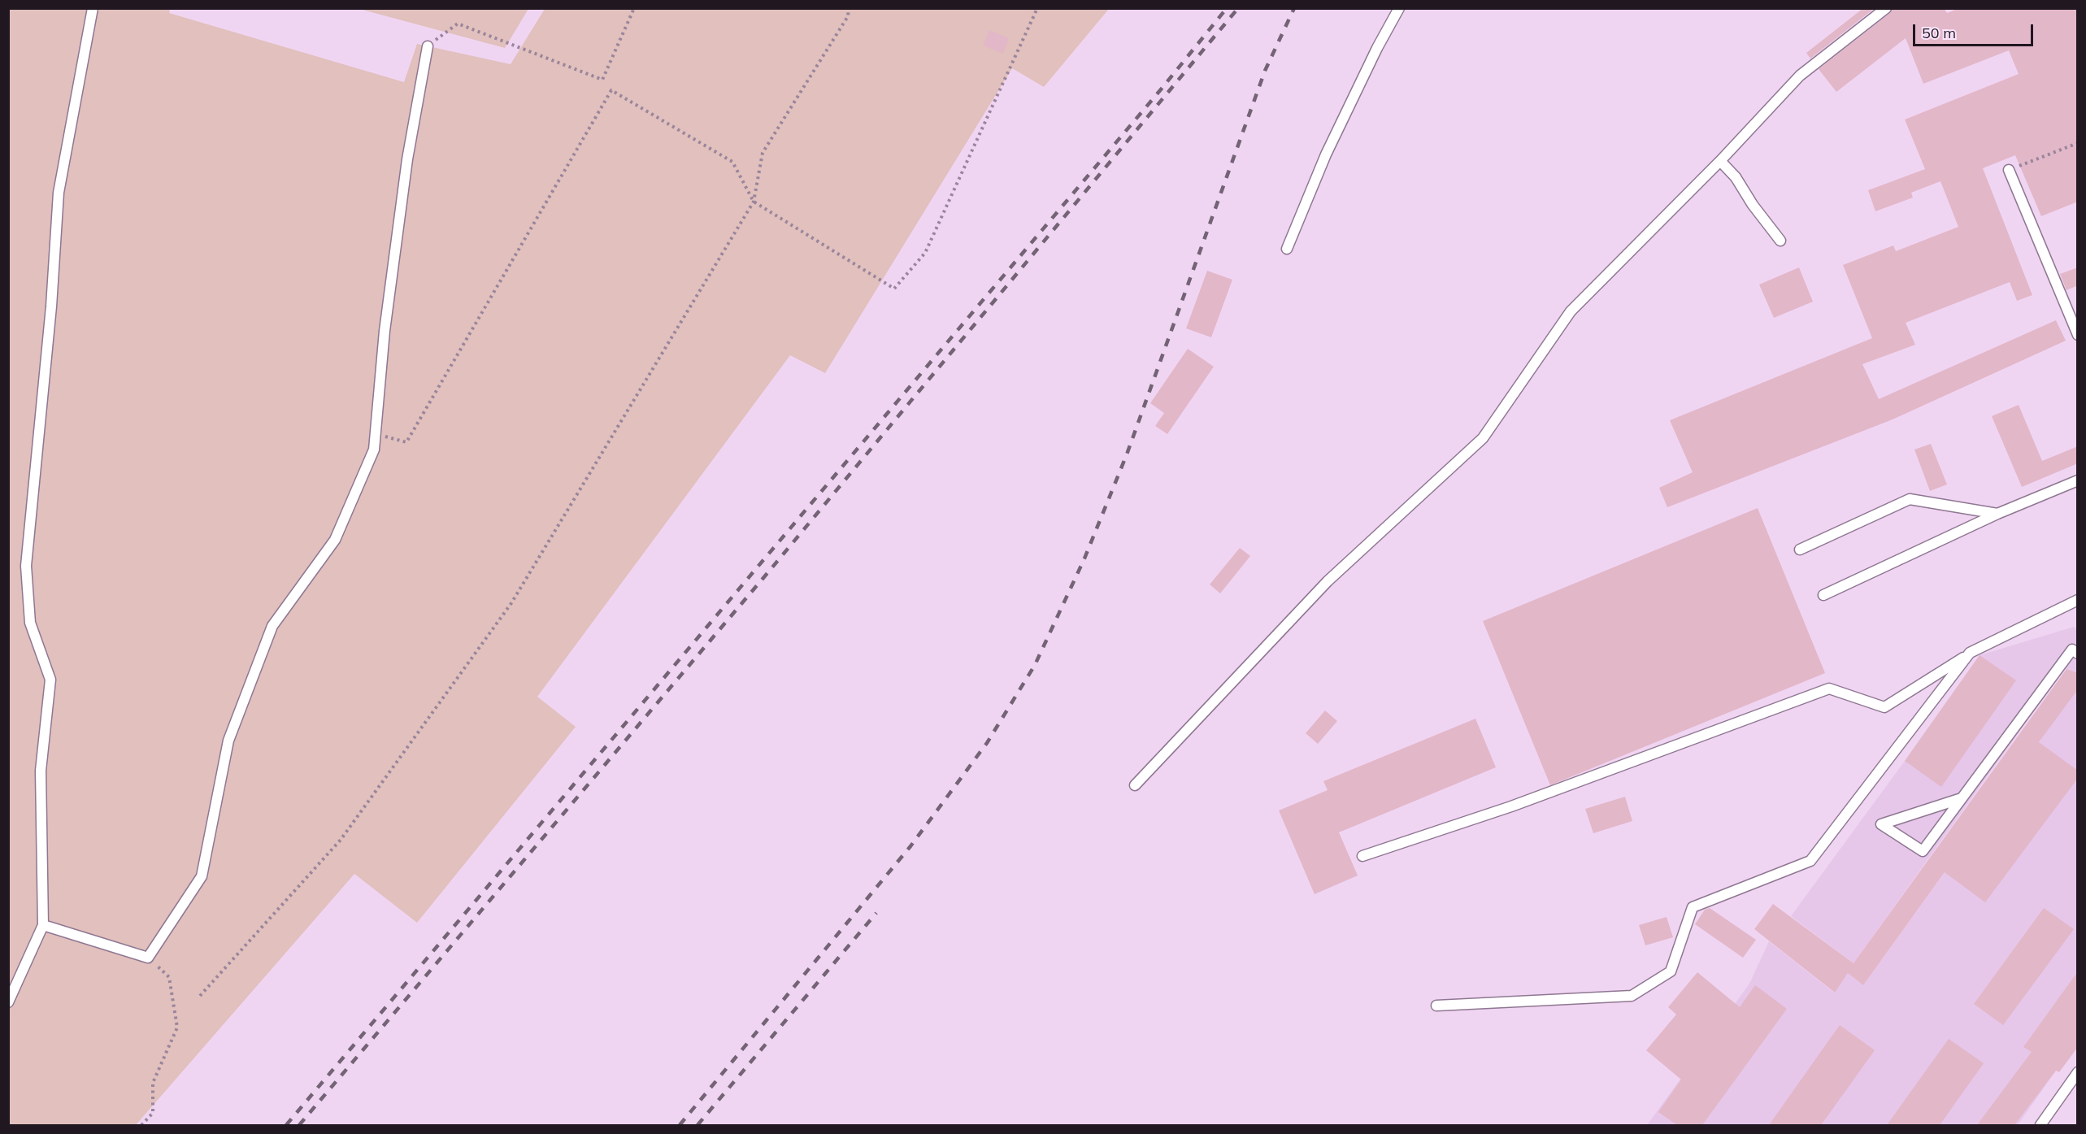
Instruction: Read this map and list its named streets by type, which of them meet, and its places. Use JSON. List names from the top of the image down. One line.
{"scale_bar":"50 m"}
